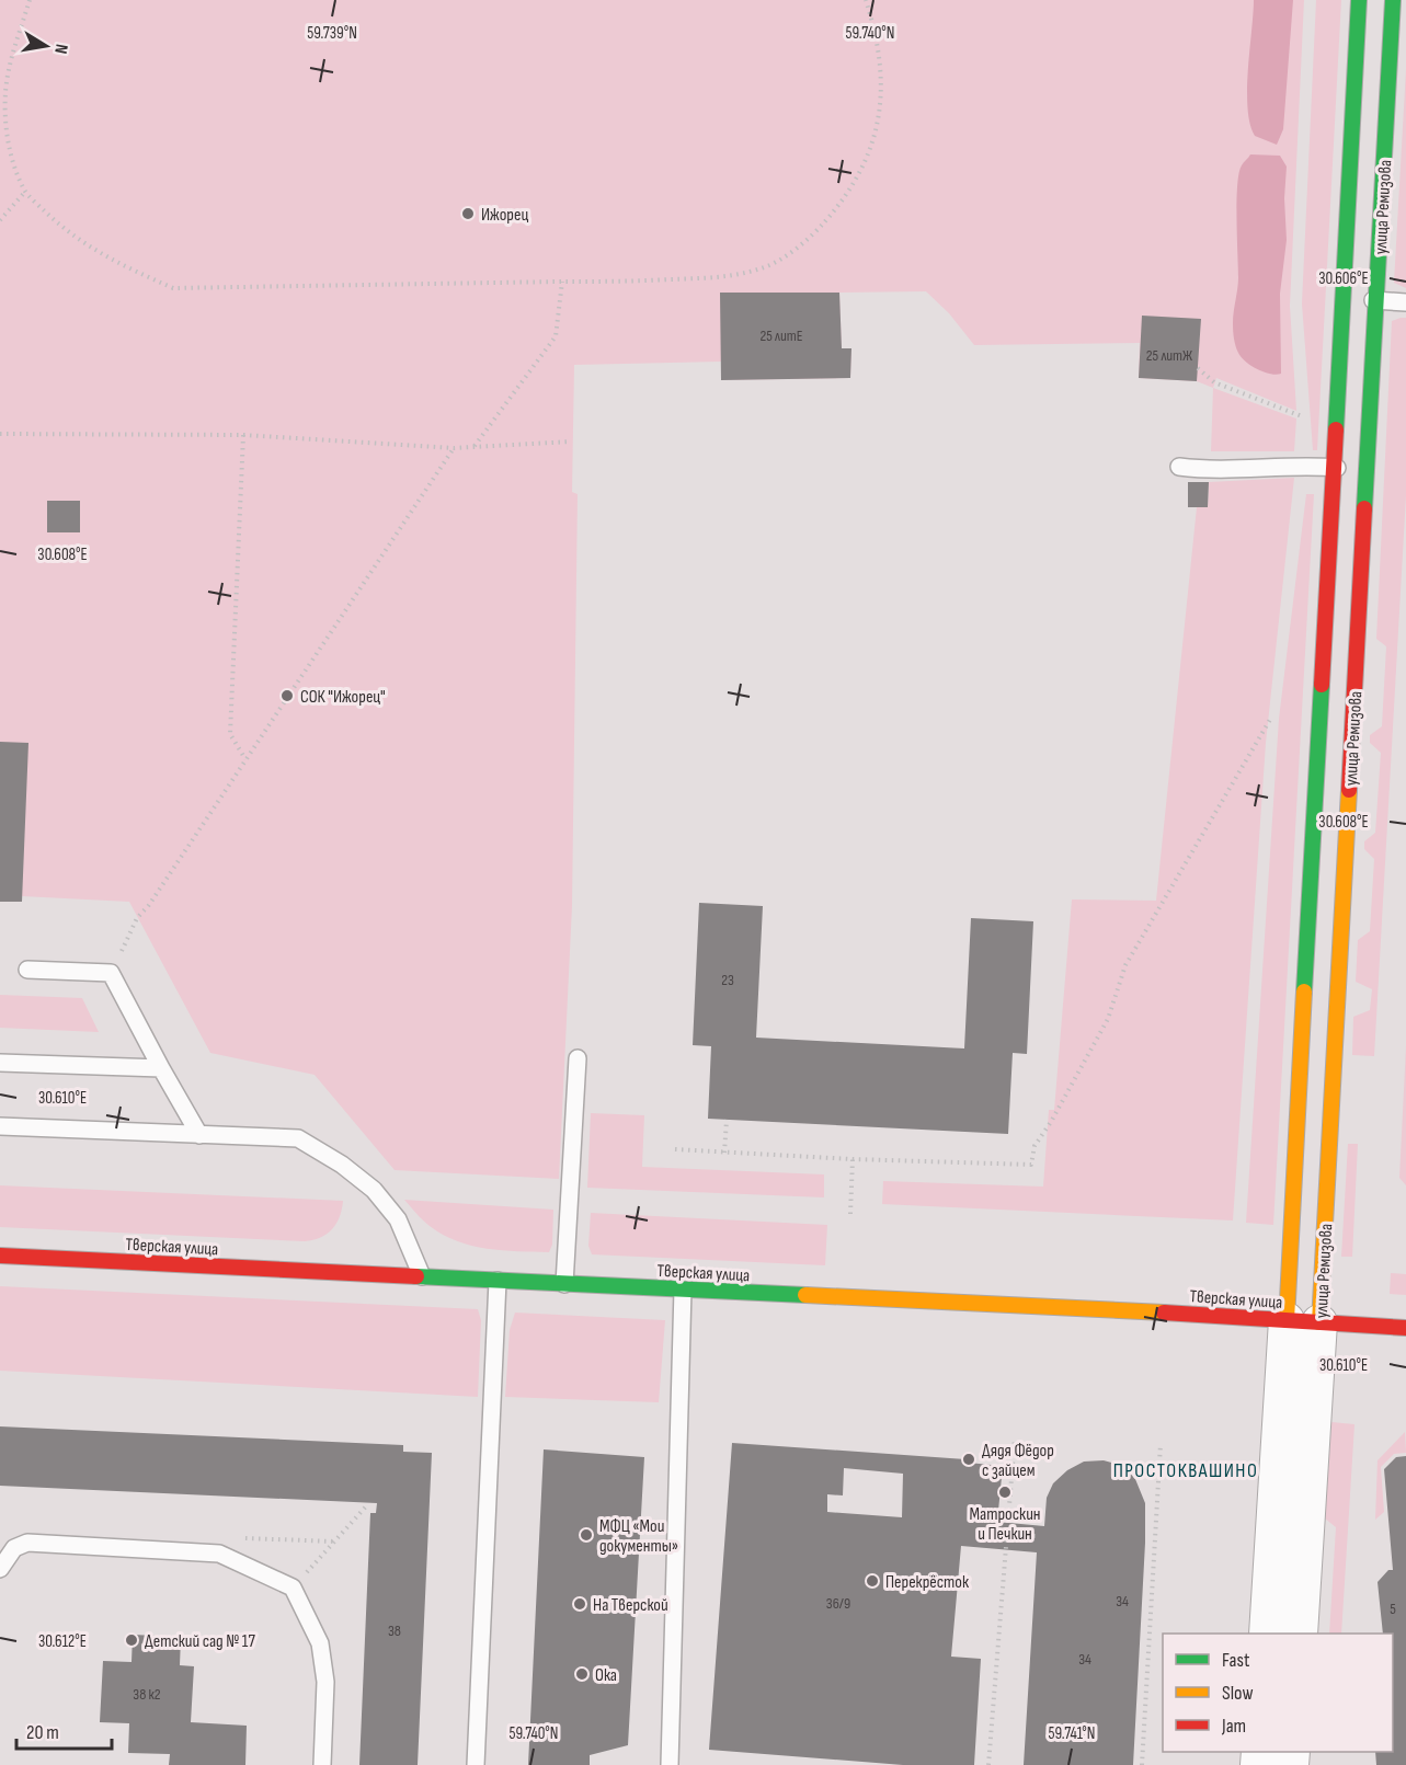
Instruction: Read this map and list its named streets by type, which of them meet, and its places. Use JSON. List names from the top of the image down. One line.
{"streets":{"main road":["улица Ремизова","Тверская улица"]},"crossings":[["улица Ремизова","Тверская улица"]],"districts":["ПРОСТОКВАШИНО"],"places":["Ижорец","СОК \"Ижорец\"","Дядя Фёдор с зайцем","Матроскин и Печкин","МФЦ «Мои документы»","Перекрёсток","На Тверской","Детский сад № 17","Ока"],"house_numbers":["25 литЕ","25 литЖ","23","34","36/9","5","38","34","38 к2"],"legend":["Fast","Slow","Jam"],"scale_bar":"20 m","north":"right","coordinates":["59.739°N","59.740°N","30.606°E","30.608°E","30.610°E","30.612°E","59.741°N"]}
